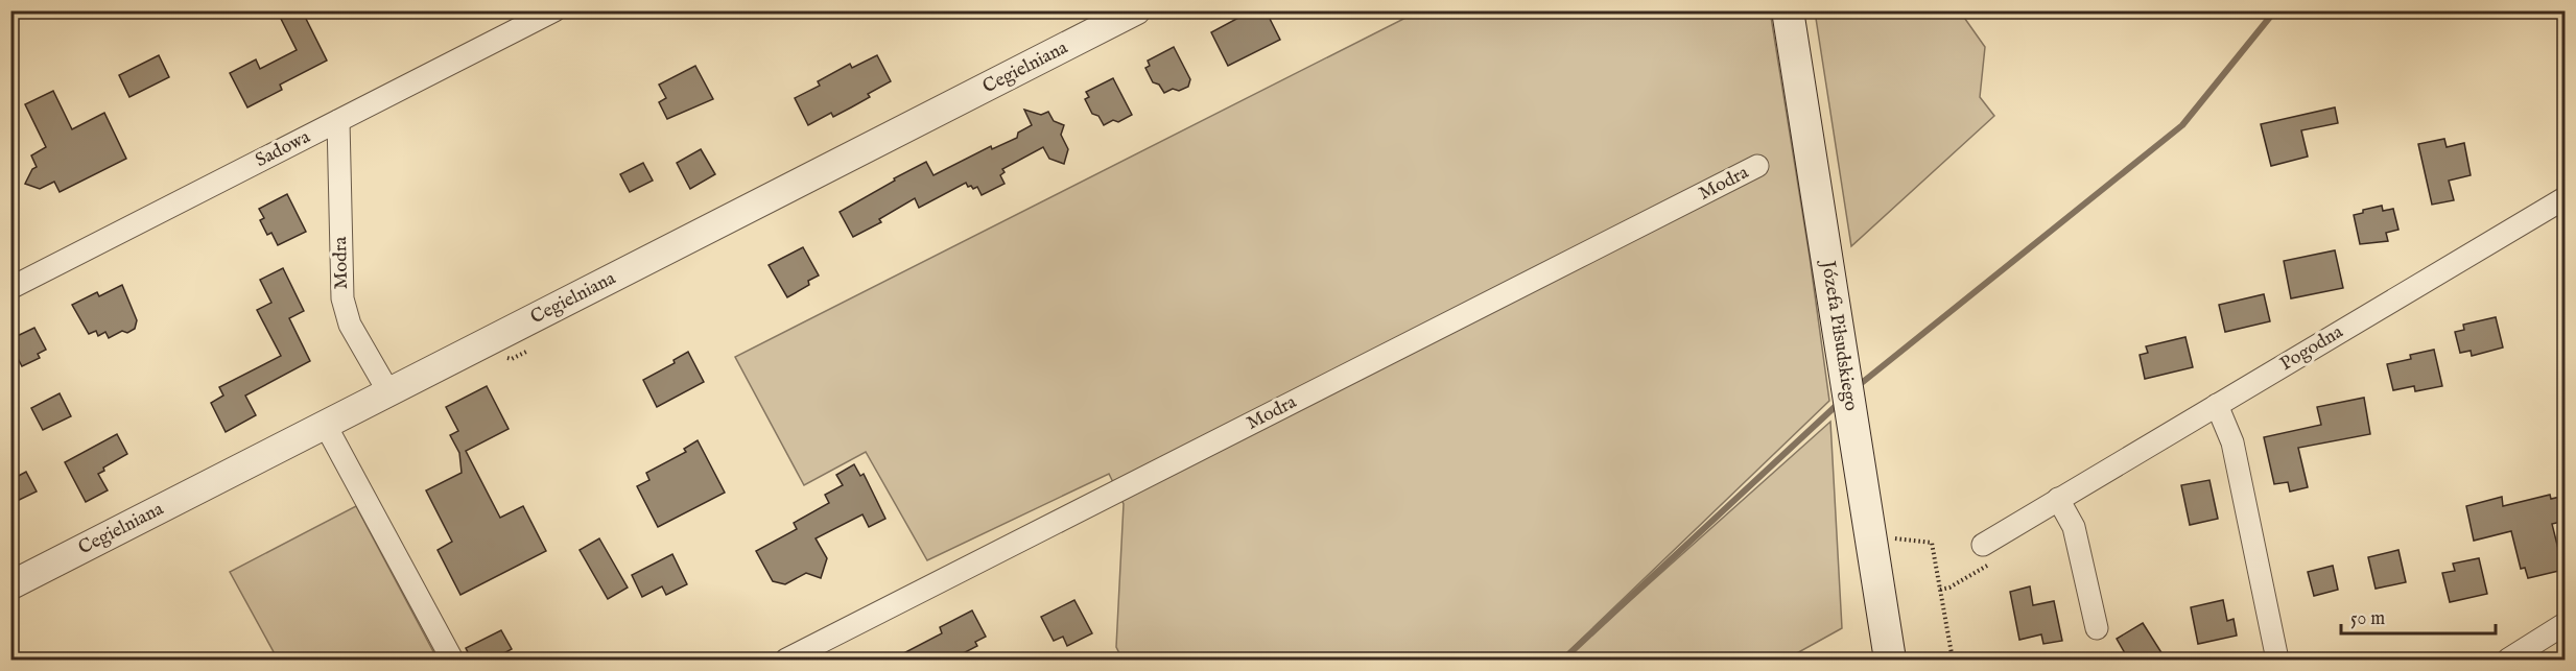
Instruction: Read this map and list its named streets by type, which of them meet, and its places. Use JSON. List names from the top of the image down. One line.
{"streets":{"main road":["Józefa Piłsudskiego"],"street":["Cegielniana","Sadowa","Modra","Pogodna"]},"crossings":[["Cegielniana","Modra"],["Sadowa","Modra"]],"scale_bar":"50 m"}
